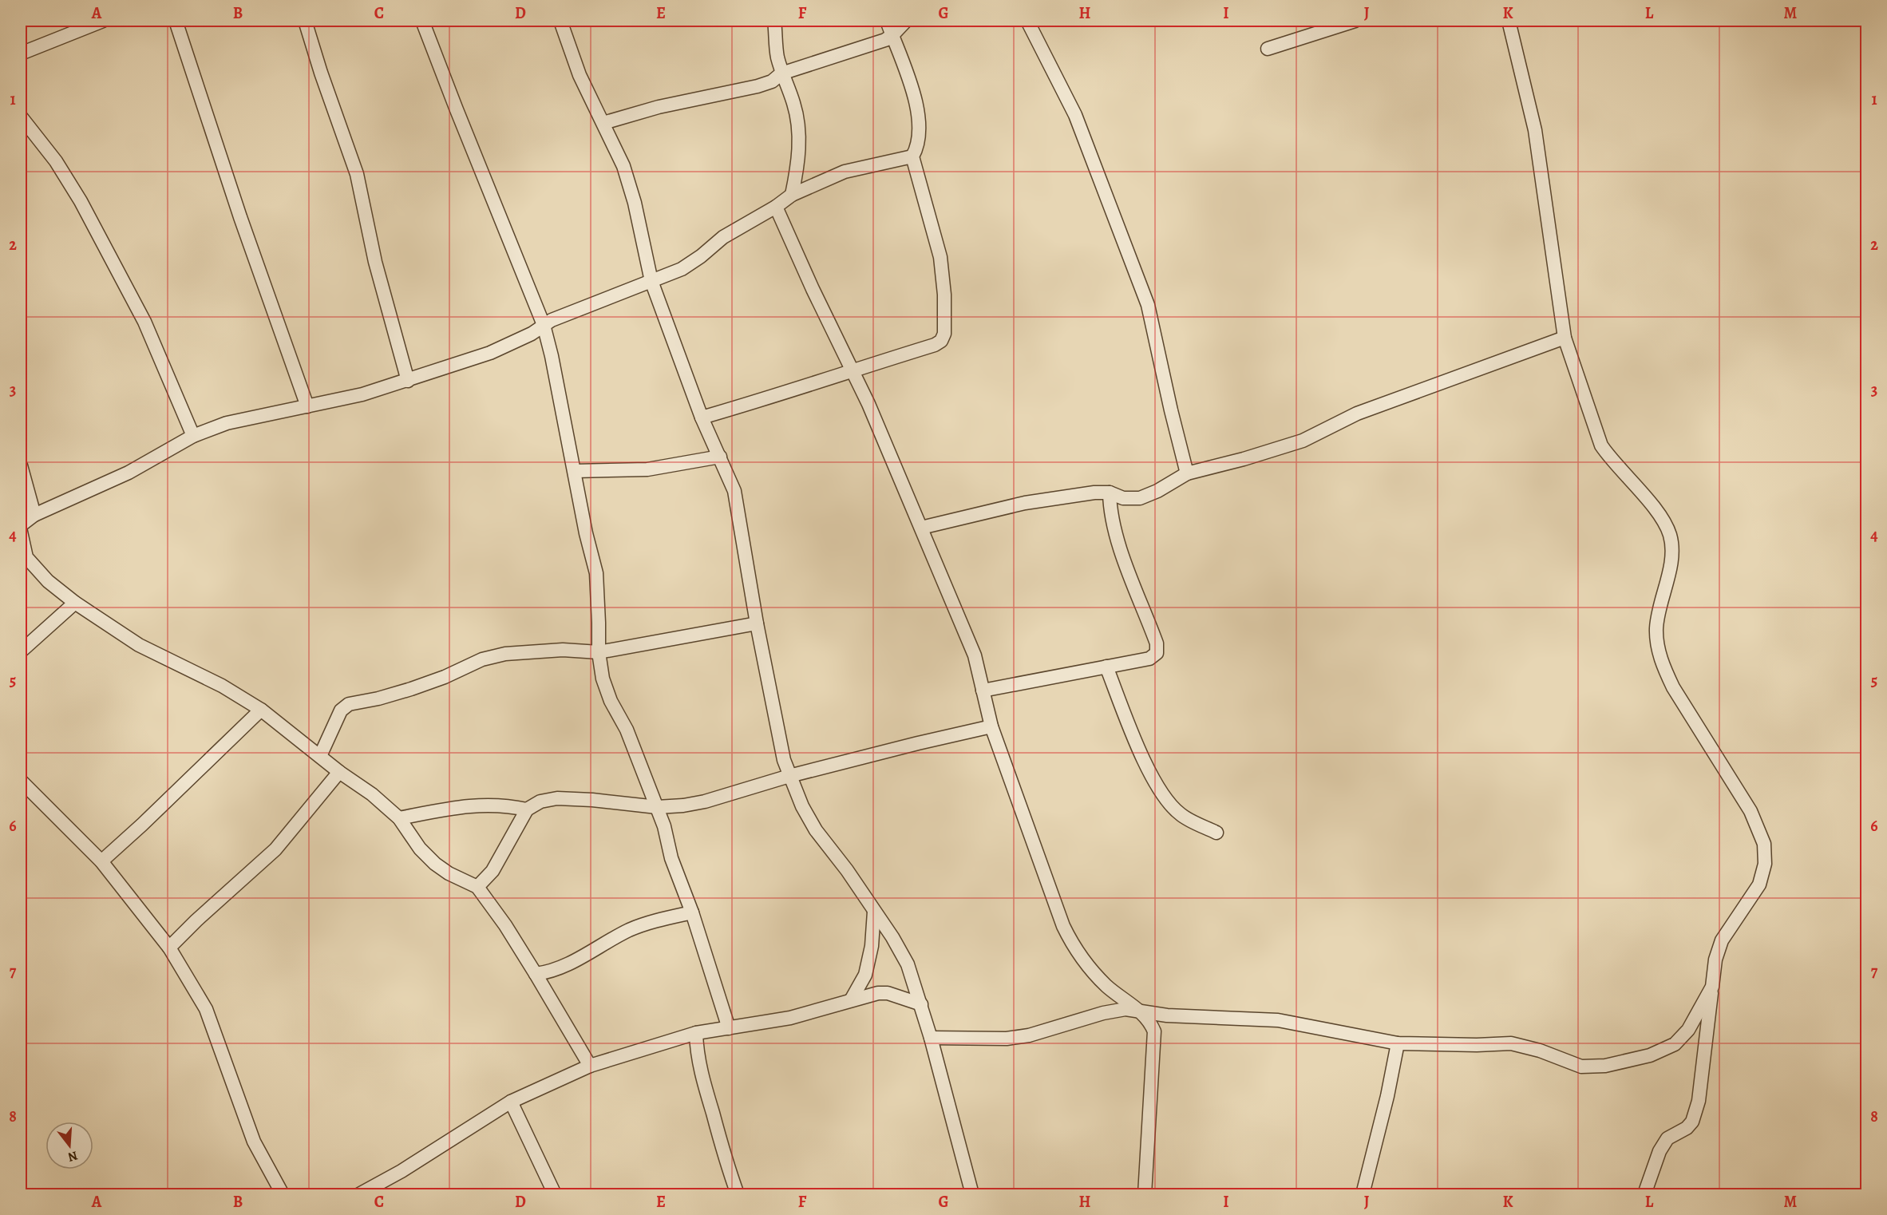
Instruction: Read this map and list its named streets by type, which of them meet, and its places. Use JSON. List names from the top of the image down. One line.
{"north":"bottom","grid":{"columns":["A","B","C","D","E","F","G","H","I","J","K","L","M"],"rows":["1","2","3","4","5","6","7","8"]}}
